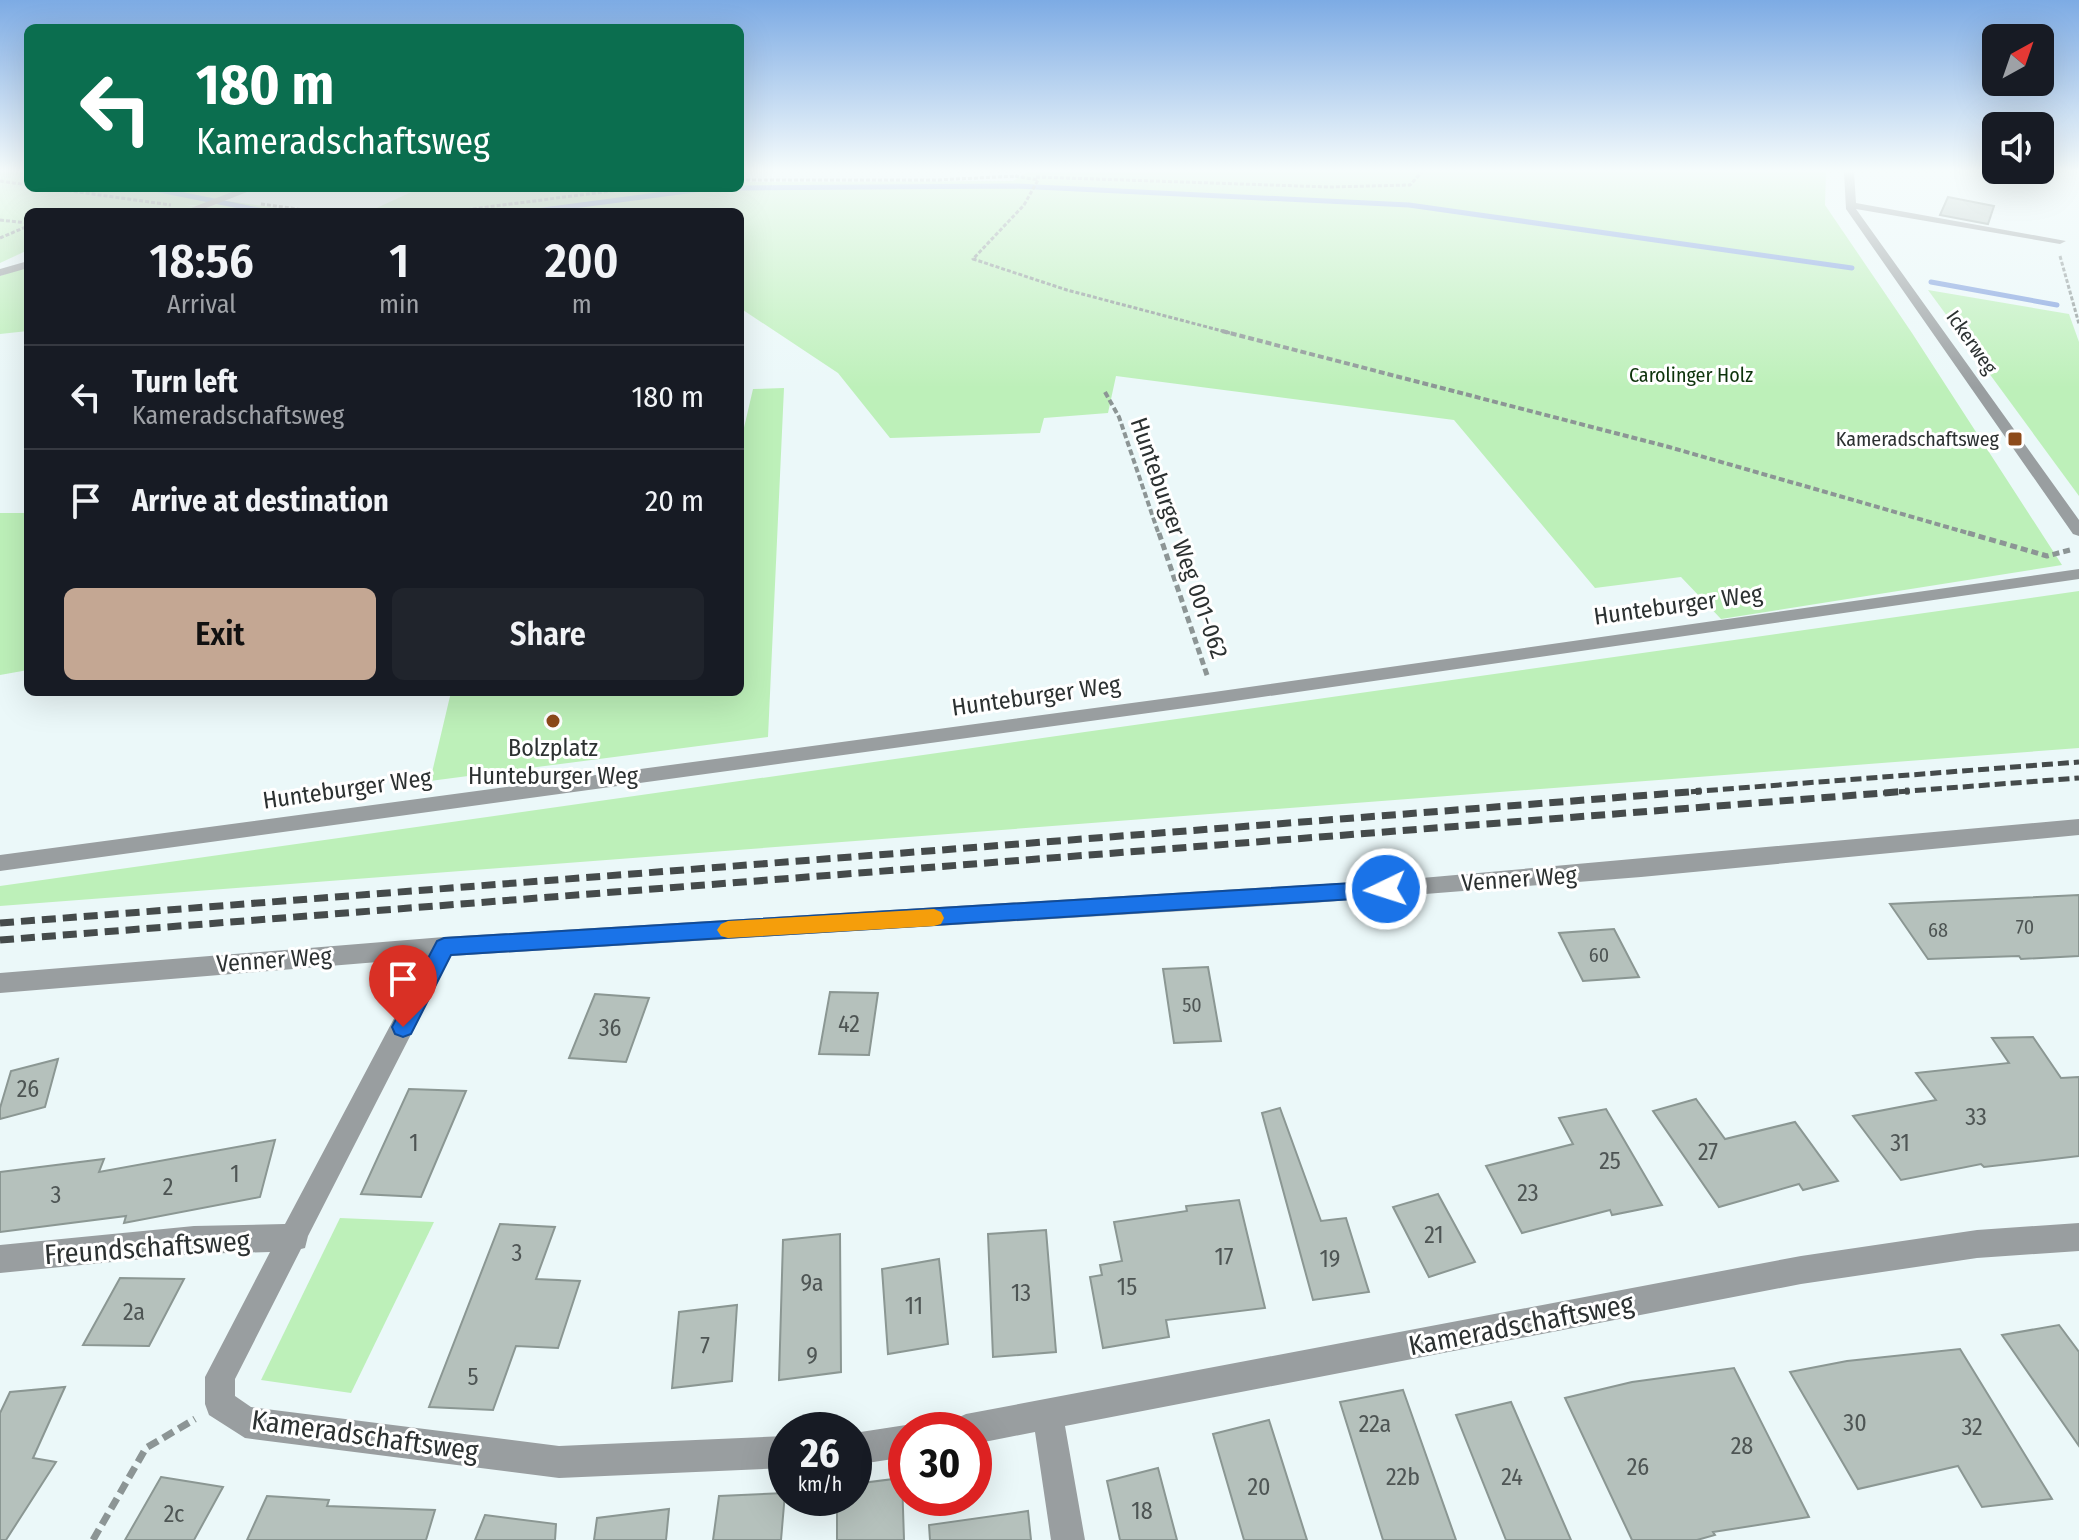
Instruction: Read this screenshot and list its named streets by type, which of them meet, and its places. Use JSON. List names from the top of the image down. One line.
{"streets":{"street":["Ickerweg","Hunteburger Weg","Venner Weg","Freundschaftsweg","Kameradschaftsweg"],"path":["Hunteburger Weg 001-062"]},"crossings":[["Hunteburger Weg 001-062","Hunteburger Weg"],["Venner Weg","Kameradschaftsweg"],["Freundschaftsweg","Kameradschaftsweg"]],"parks":["Carolinger Holz"],"places":{"transit":["Kameradschaftsweg"],"other":["Bolzplatz Hunteburger Weg"]},"house_numbers":["70","68","60","50","42","36","26","33","1","31","27","25","1","2","23","3","21","3","17","19","9a","15","13","11","2a","7","9","5","30","22a","32","28","26","22b","24","20","18","2c"],"north":"top right","page":{"turn":["180 m","Kameradschaftsweg"],"eta":["18:56","Arrival","1","min","200","m"],"list":[{"name":"Turn left","note":"Kameradschaftsweg","value":"180 m"},{"name":"Arrive at destination","value":"20 m"}],"buttons":["Exit","Share"],"speed":"26 km/h","limit":"30"}}
